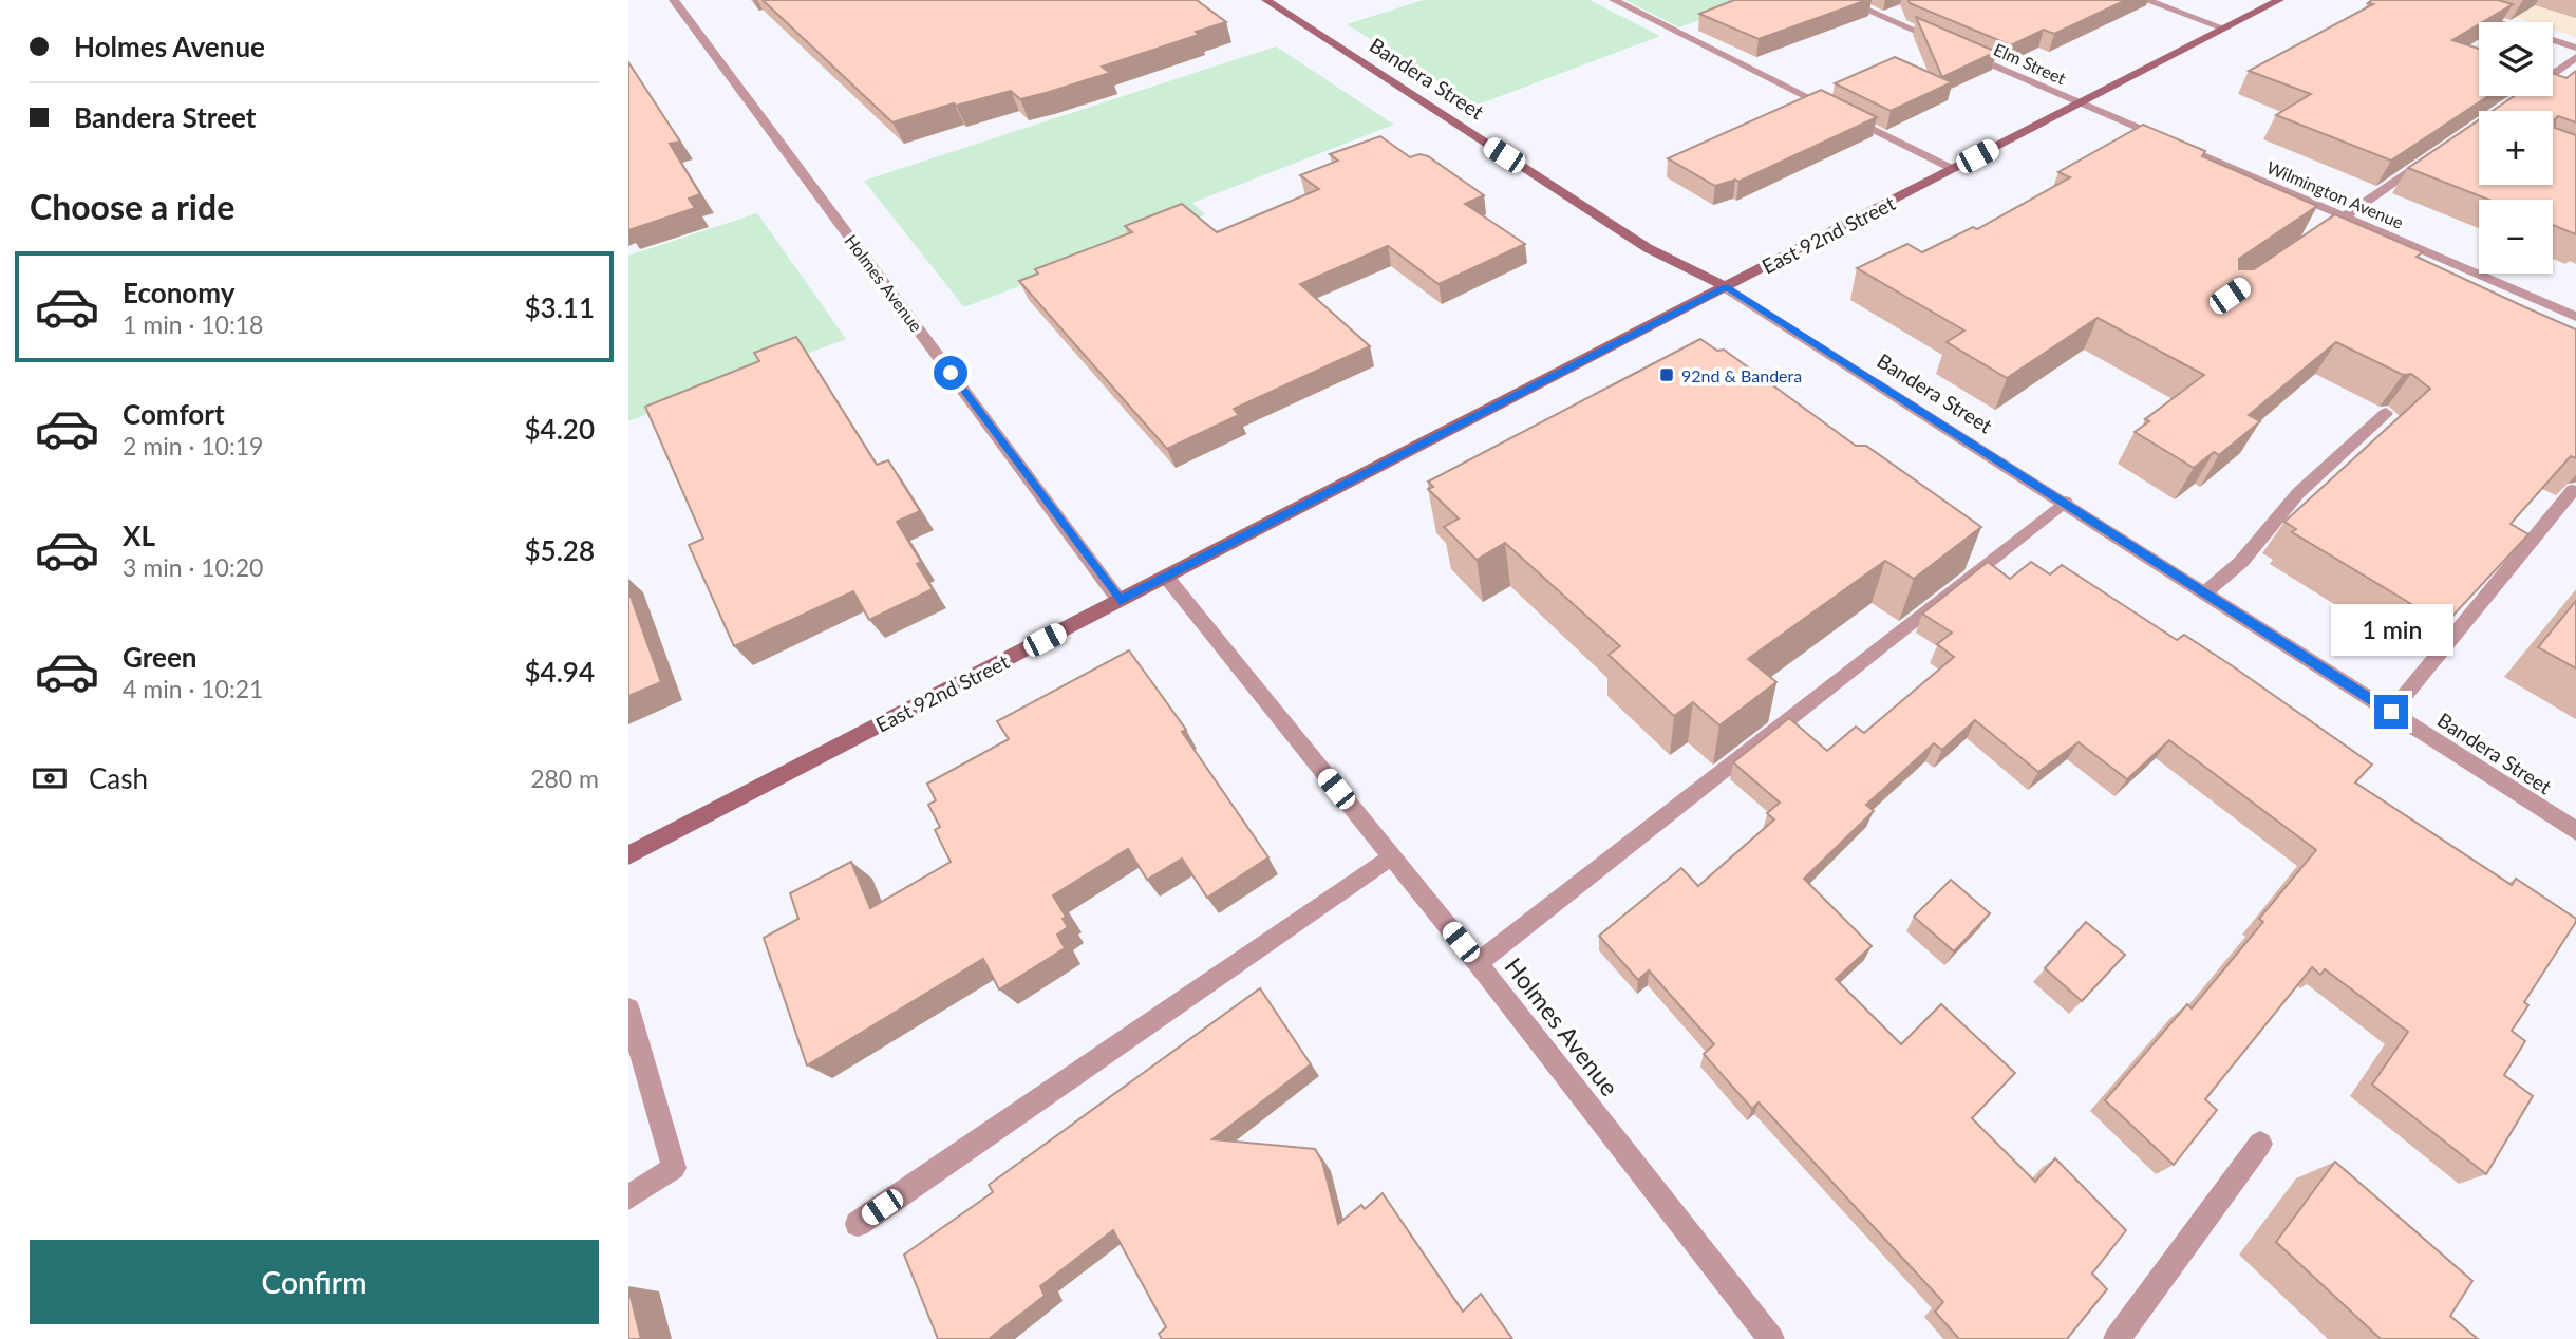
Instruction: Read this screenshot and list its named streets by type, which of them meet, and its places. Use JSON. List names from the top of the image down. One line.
{"streets":{"street":["Elm Street","Bandera Street","Wilmington Avenue","East 92nd Street","Holmes Avenue"]},"crossings":[["Elm Street","Wilmington Avenue"],["Elm Street","East 92nd Street"],["Bandera Street","East 92nd Street"],["Wilmington Avenue","East 92nd Street"],["East 92nd Street","Holmes Avenue"]],"places":{"transit":["92nd & Bandera"]},"page":{"banner":["Holmes Avenue","Bandera Street"],"map_buttons":["+","−"],"heading":"Choose a ride","list":[{"name":"Economy","note":"1 min · 10:18","value":"$3.11"},{"name":"Comfort","note":"2 min · 10:19","value":"$4.20"},{"name":"XL","note":"3 min · 10:20","value":"$5.28"},{"name":"Green","note":"4 min · 10:21","value":"$4.94"}],"bubble":"1 min","pay":["Cash","280 m"],"buttons":"Confirm"}}
